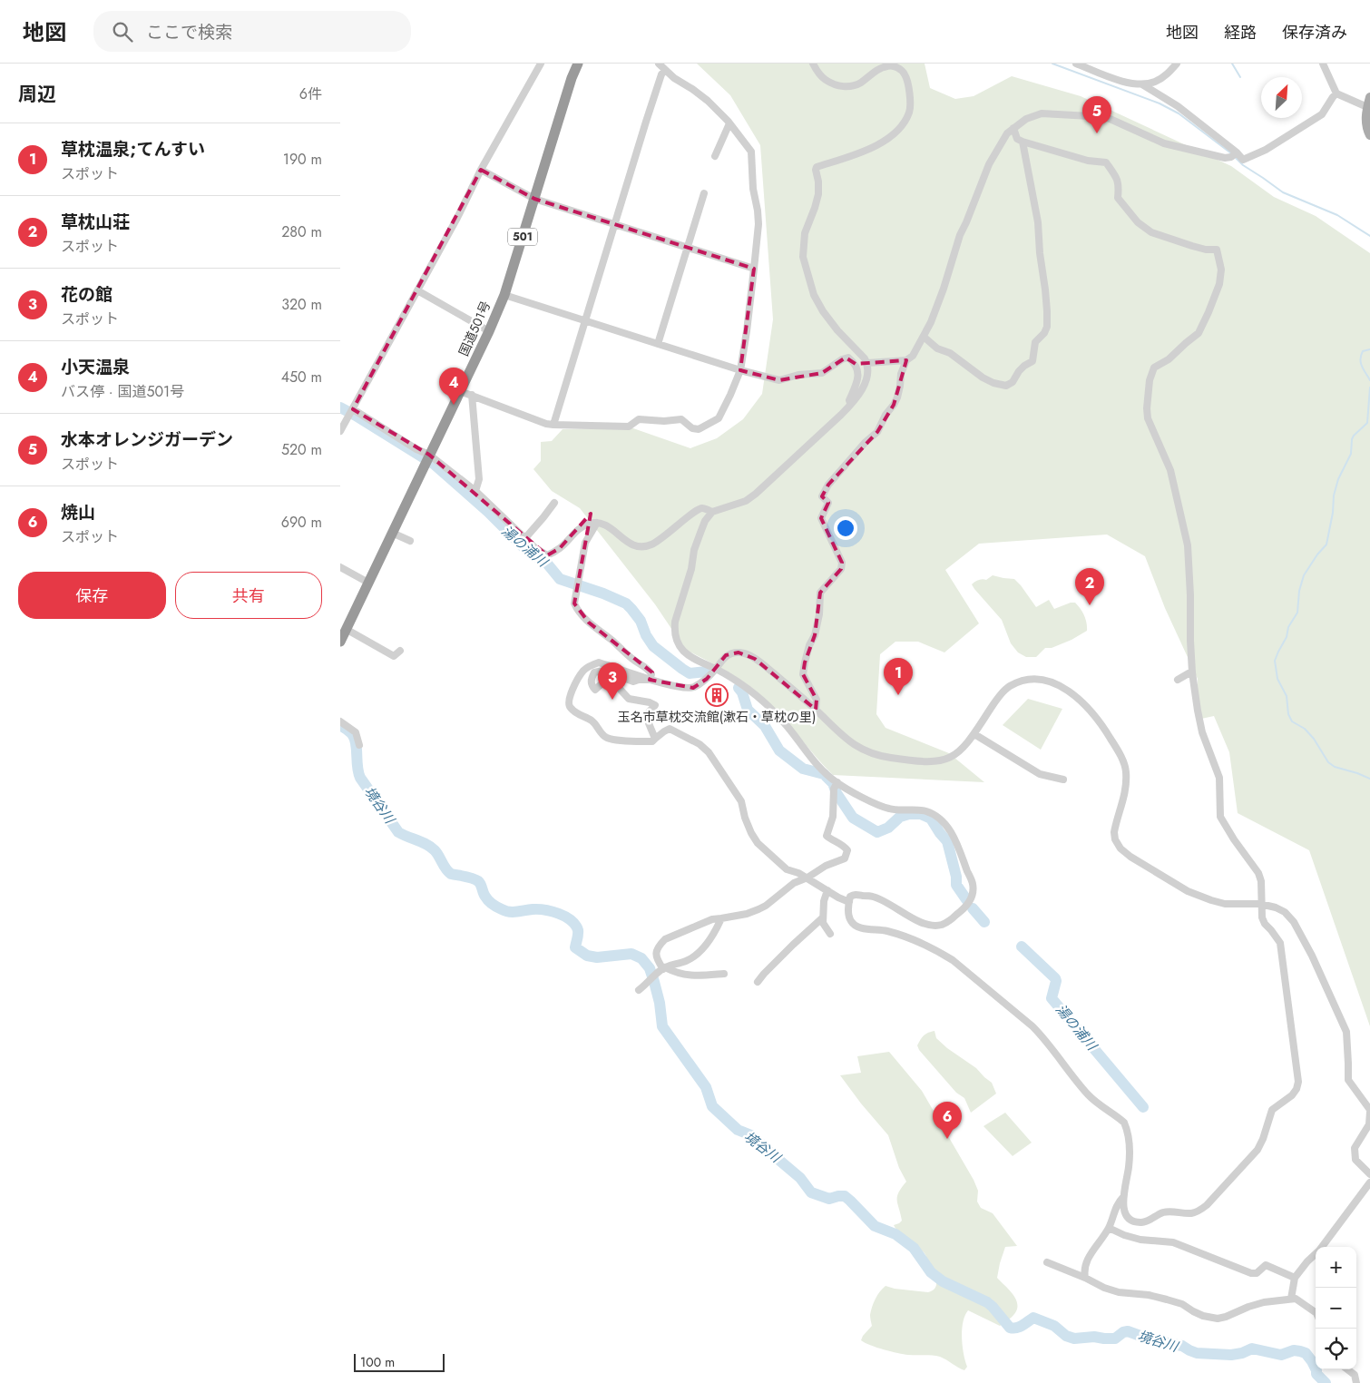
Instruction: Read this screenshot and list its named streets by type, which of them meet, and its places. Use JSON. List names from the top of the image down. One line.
{"streets":{"highway":["501","国道501号"]},"water":["湯の浦川","境谷川"],"places":{"building":["玉名市草枕交流館(漱石・草枕の里)"]},"scale_bar":"100 m","north":"top right","page":{"header":"地図","search":"ここで検索","nav":["地図","経路","保存済み"],"heading":["周辺","6件"],"pins":["5","4","2","1","3","6"],"list":[{"mark":"1","name":"草枕温泉;てんすい","note":"スポット","value":"190 m"},{"mark":"2","name":"草枕山荘","note":"スポット","value":"280 m"},{"mark":"3","name":"花の館","note":"スポット","value":"320 m"},{"mark":"4","name":"小天温泉","note":"バス停 · 国道501号","value":"450 m"},{"mark":"5","name":"水本オレンジガーデン","note":"スポット","value":"520 m"},{"mark":"6","name":"焼山","note":"スポット","value":"690 m"}],"buttons":["保存","共有"],"map_buttons":["+","−"],"scale":"100 m"}}
